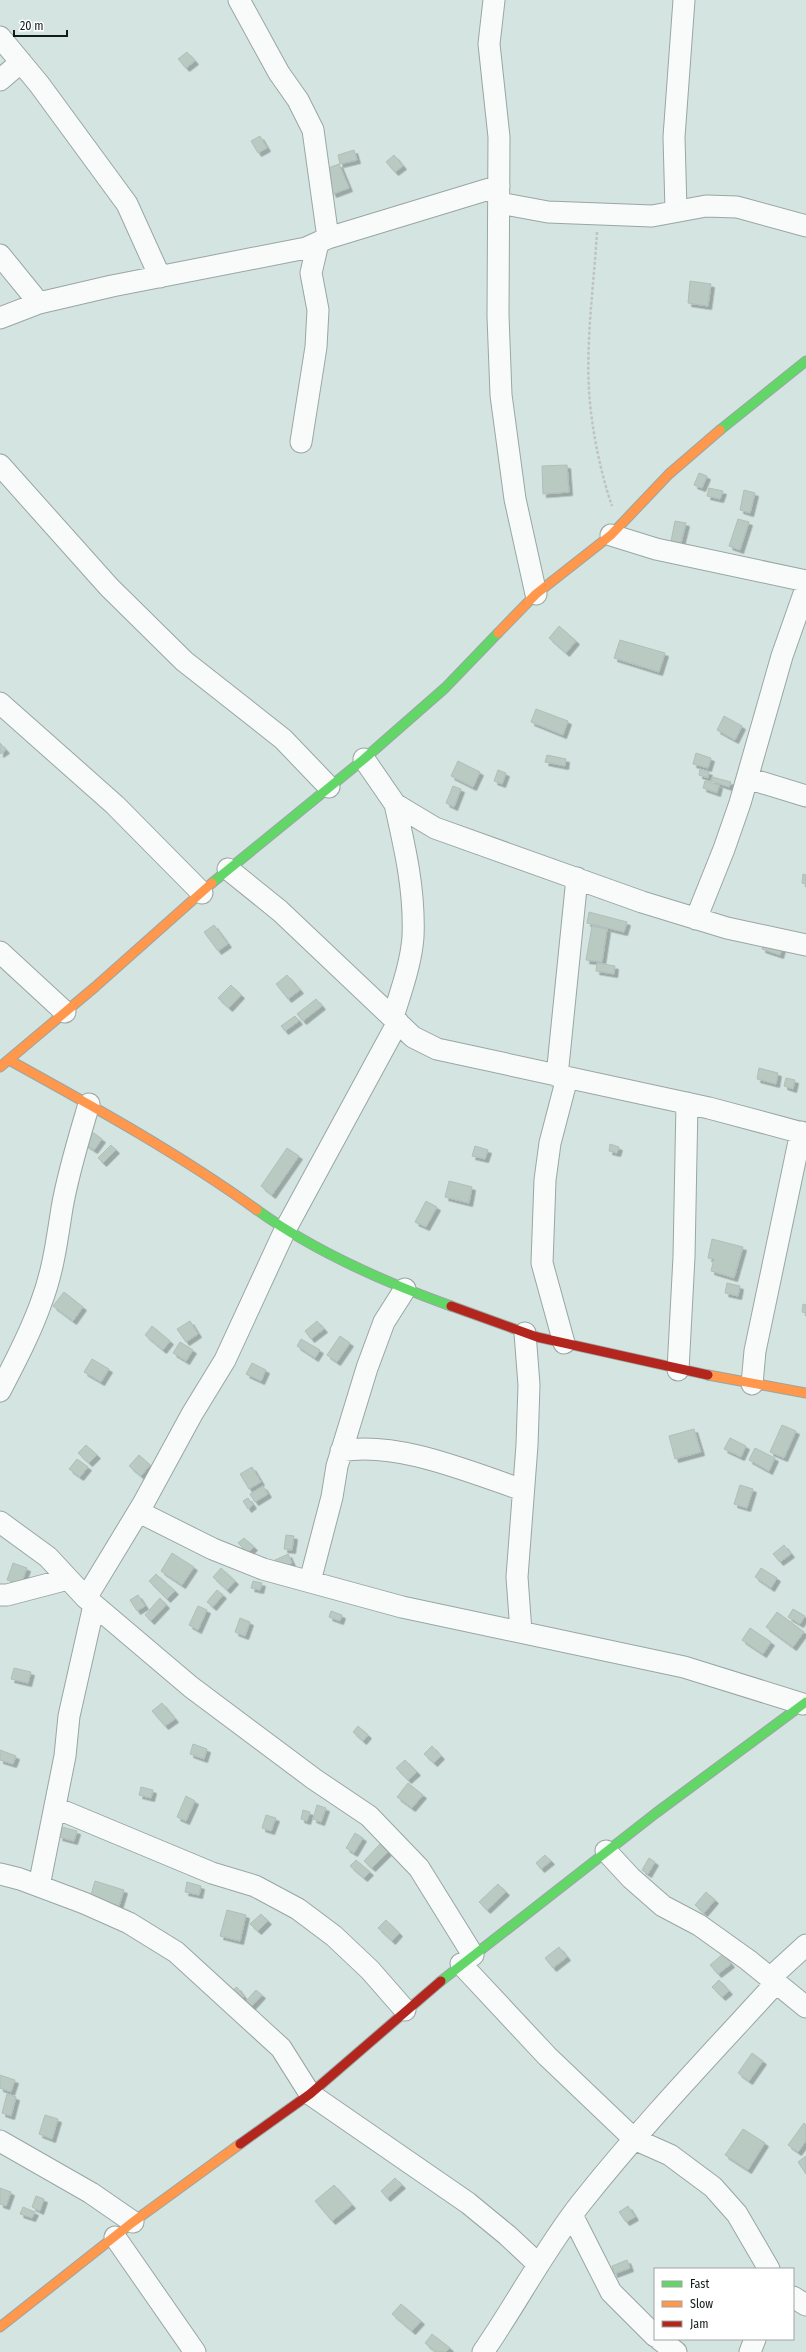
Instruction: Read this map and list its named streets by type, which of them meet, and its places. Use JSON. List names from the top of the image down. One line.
{"legend":["Fast","Slow","Jam"],"scale_bar":"20 m"}
